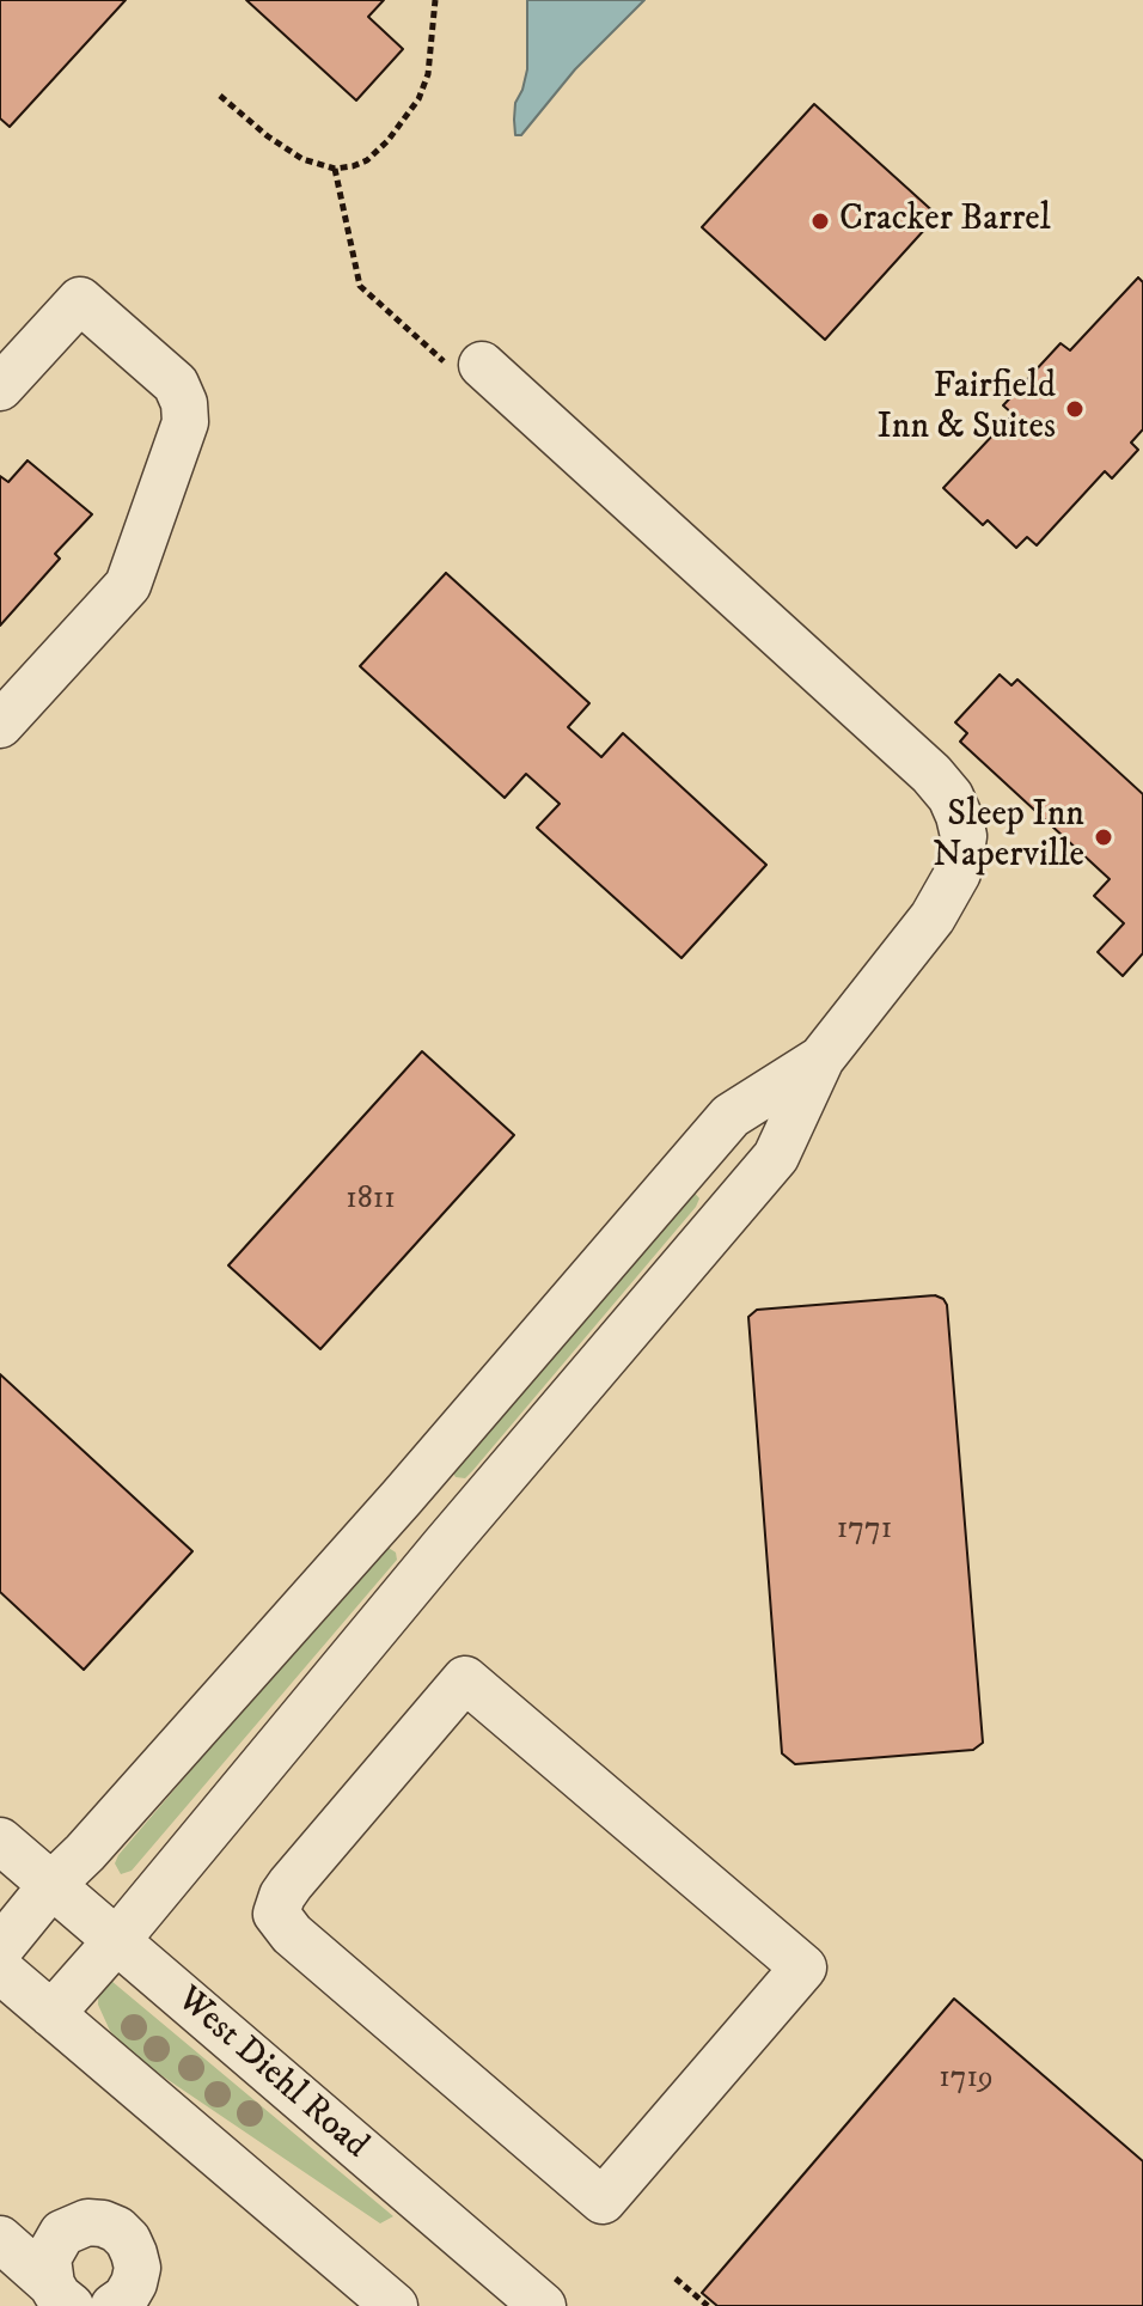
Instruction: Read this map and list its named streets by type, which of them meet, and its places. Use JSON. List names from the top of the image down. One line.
{"streets":{"street":["West Diehl Road"]},"places":["Cracker Barrel","Fairfield Inn & Suites","Sleep Inn Naperville"],"house_numbers":["1811","1771","1719"]}
